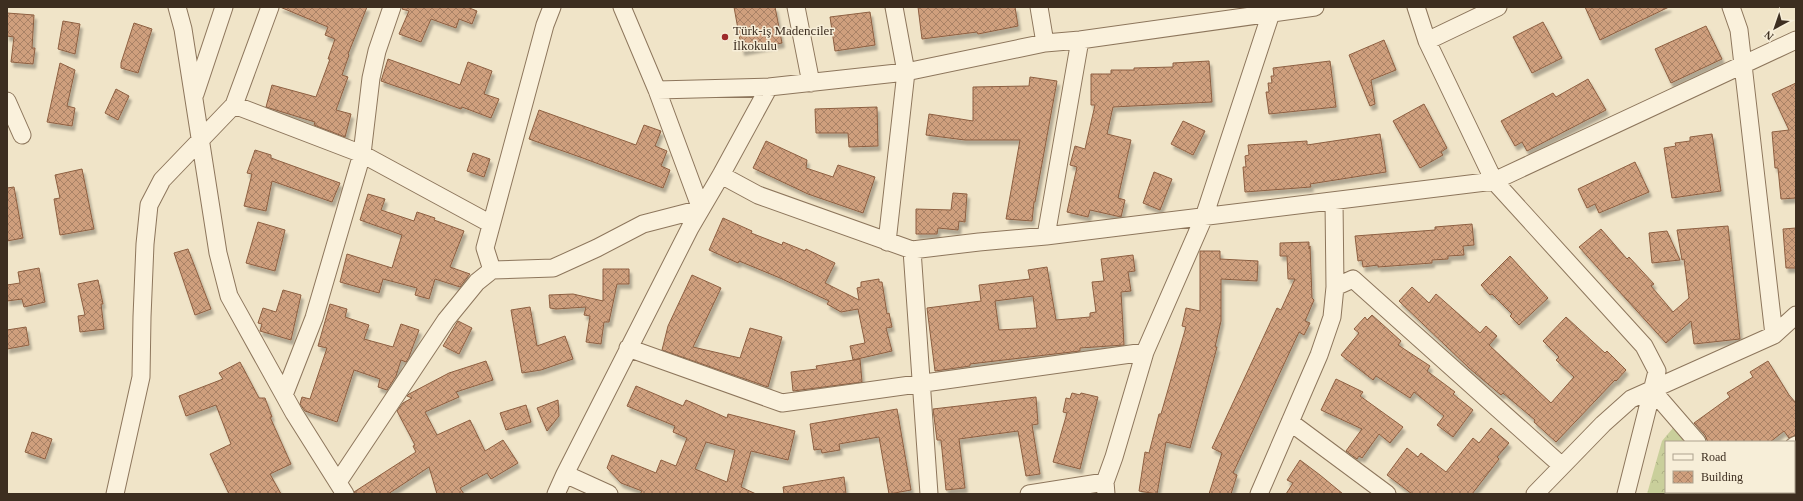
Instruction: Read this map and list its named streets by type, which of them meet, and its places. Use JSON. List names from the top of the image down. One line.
{"places":["Türk-iş Madenciler İlkokulu"],"legend":["Road","Building"],"north":"bottom left"}
